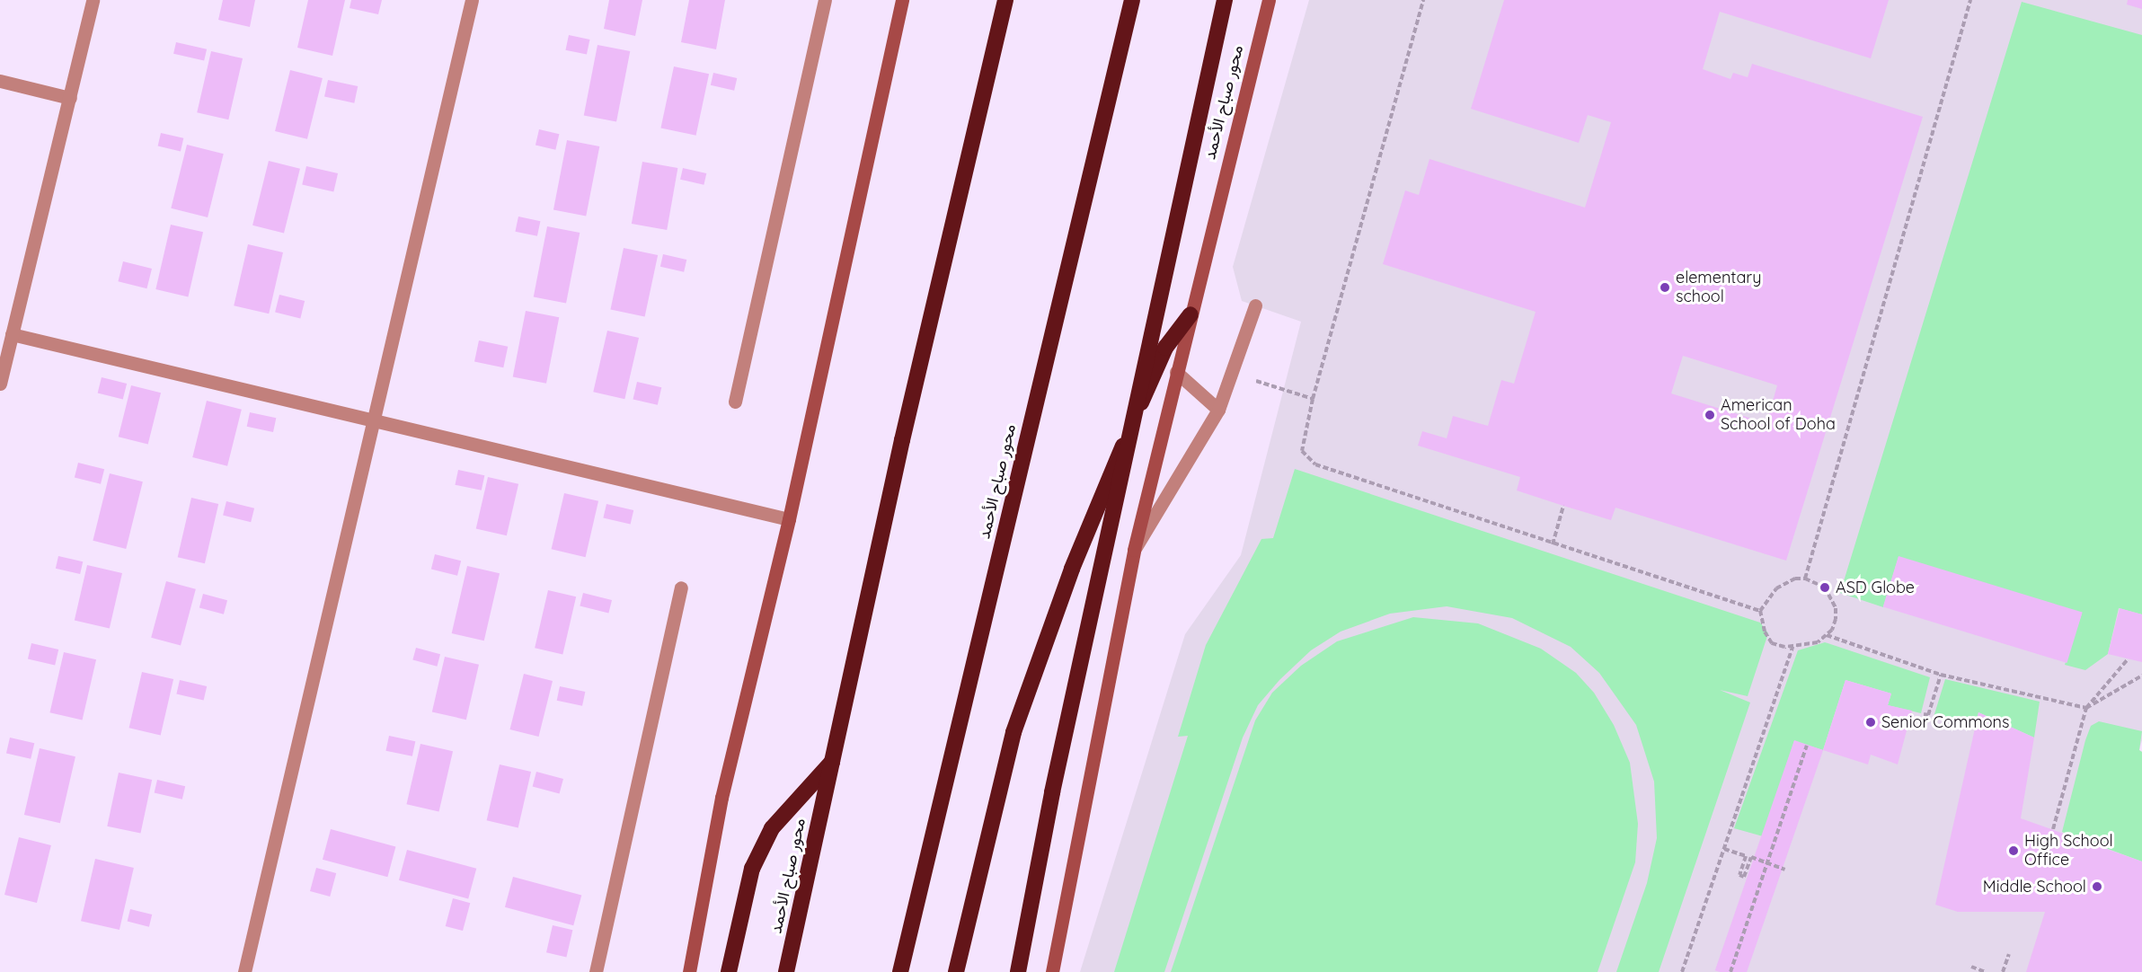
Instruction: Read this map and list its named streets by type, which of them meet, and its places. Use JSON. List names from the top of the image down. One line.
{"streets":{"highway":["محور صباح الأحمد"]},"places":["elementary school","American School of Doha","ASD Globe","Senior Commons","High School Office","Middle School"]}
